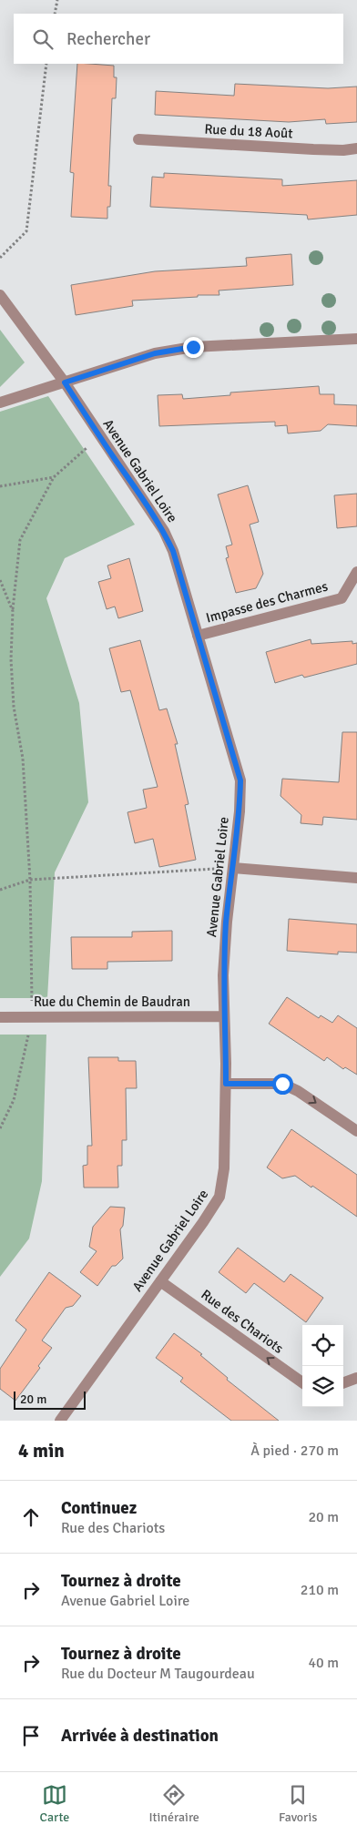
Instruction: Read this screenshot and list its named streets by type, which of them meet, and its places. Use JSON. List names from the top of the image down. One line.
{"streets":{"street":["Rue du 18 Août","Avenue Gabriel Loire","Impasse des Charmes","Rue du Chemin de Baudran","Rue des Chariots"]},"crossings":[["Avenue Gabriel Loire","Impasse des Charmes"],["Avenue Gabriel Loire","Rue du Chemin de Baudran"],["Avenue Gabriel Loire","Rue des Chariots"]],"one_way":["Rue des Chariots"],"scale_bar":"20 m","page":{"search":"Rechercher","scale":"20 m","heading":["4 min","À pied · 270 m"],"list":[["Continuez","Rue des Chariots","20 m"],["Tournez à droite","Avenue Gabriel Loire","210 m"],["Tournez à droite","Rue du Docteur M Taugourdeau","40 m"],"Arrivée à destination"],"nav":["Carte","Itinéraire","Favoris"]}}
